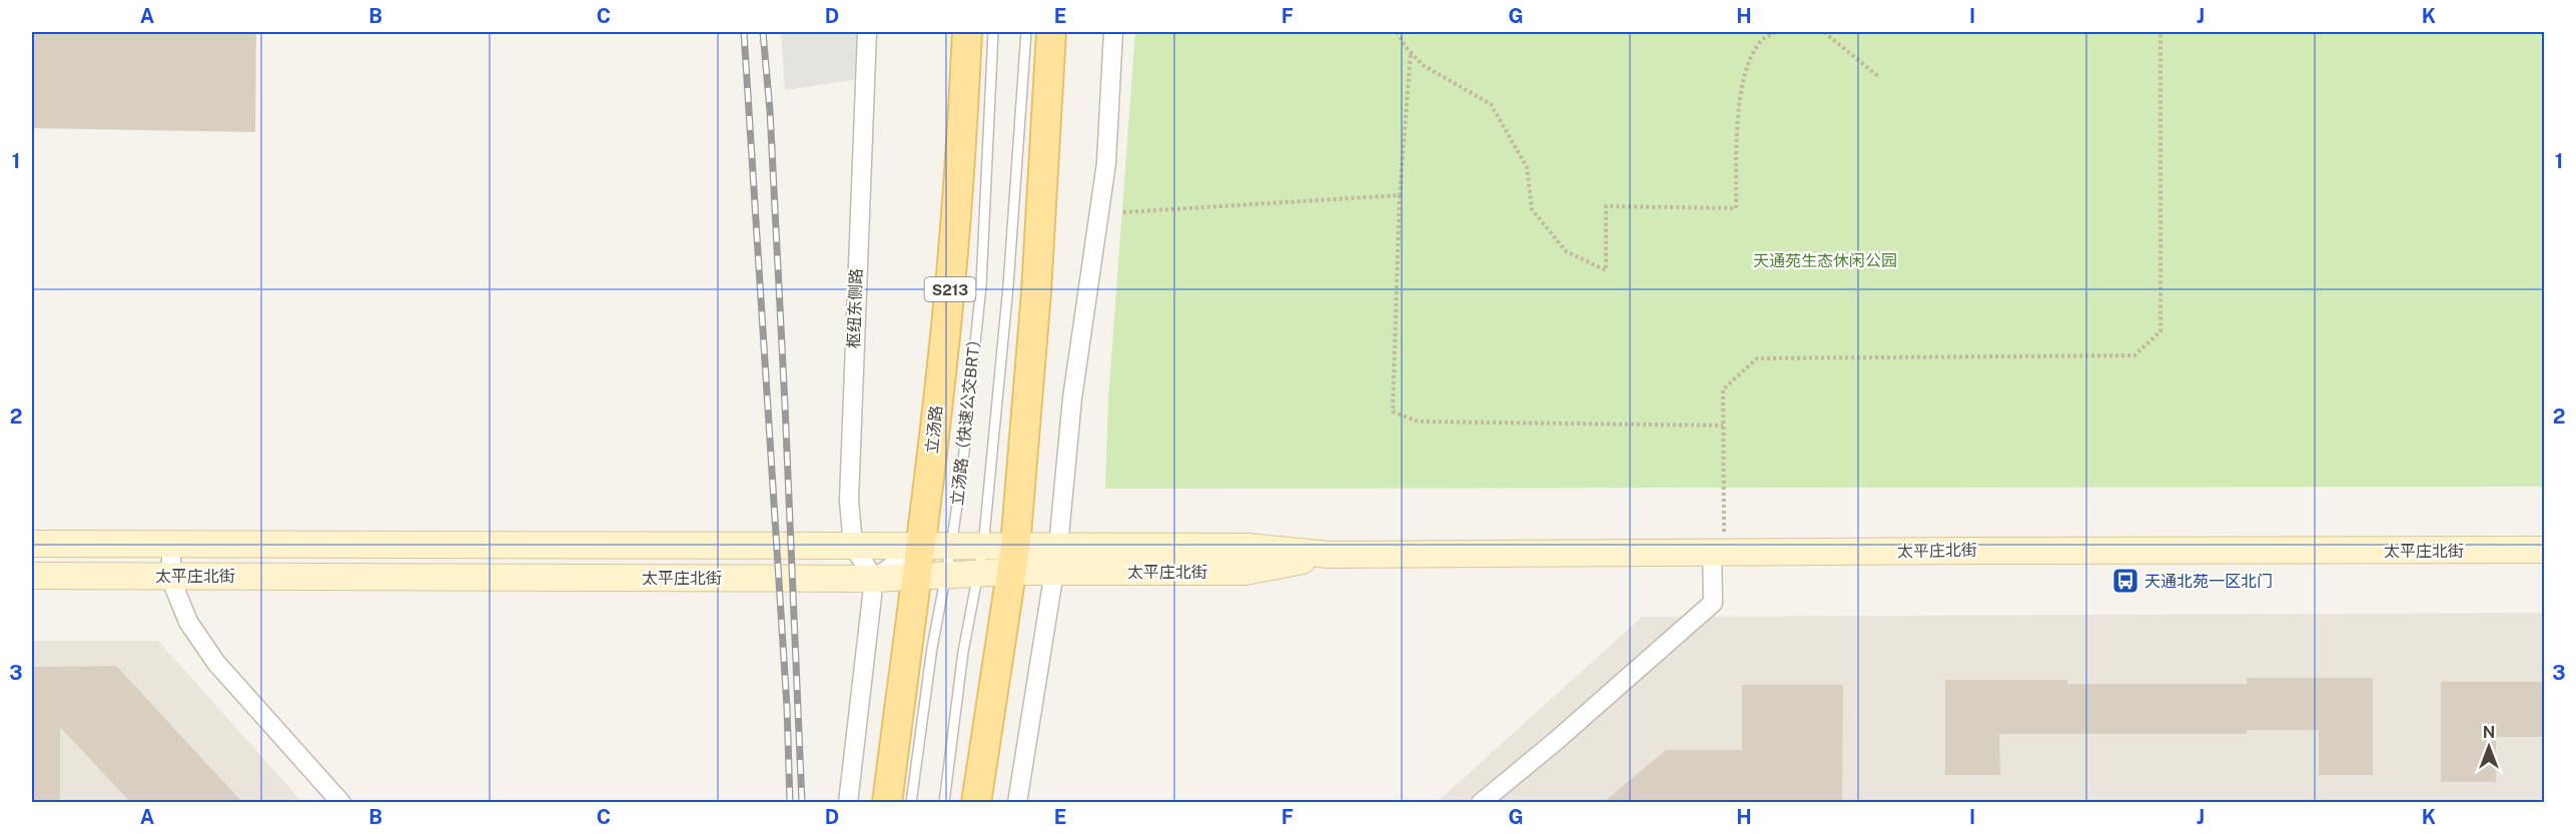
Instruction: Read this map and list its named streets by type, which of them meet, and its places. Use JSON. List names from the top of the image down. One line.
{"streets":{"main road":["S213","立汤路","太平庄北街"],"street":["枢纽东侧路"],"lane":["立汤路（快速公交BRT）"]},"crossings":[["枢纽东侧路","太平庄北街"],["立汤路（快速公交BRT）","太平庄北街"],["立汤路","太平庄北街"]],"parks":["天通苑生态休闲公园"],"places":{"bus stop":["天通北苑一区北门"]},"north":"top","grid":{"columns":["A","B","C","D","E","F","G","H","I","J","K"],"rows":["1","2","3"]}}
